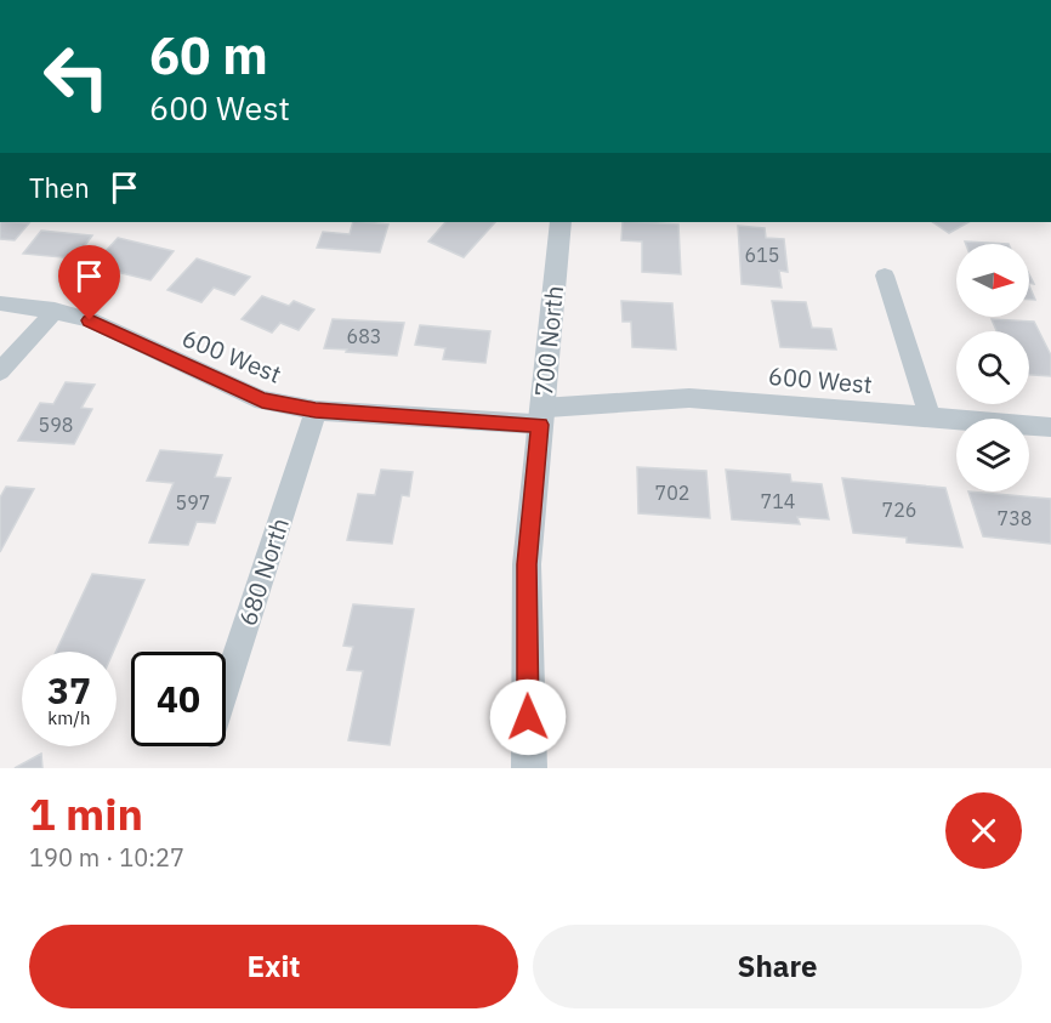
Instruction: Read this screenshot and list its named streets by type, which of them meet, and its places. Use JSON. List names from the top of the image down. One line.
{"streets":{"street":["700 North","600 West","680 North"]},"crossings":[["700 North","600 West"],["600 West","680 North"]],"house_numbers":["615","683","598","702","714","597","726","738"],"north":"right","page":{"turn":["60 m","600 West"],"then":"Then","speed":"37 km/h","limit":"40","heading":["1 min","190 m · 10:27"],"buttons":["Exit","Share"]}}
